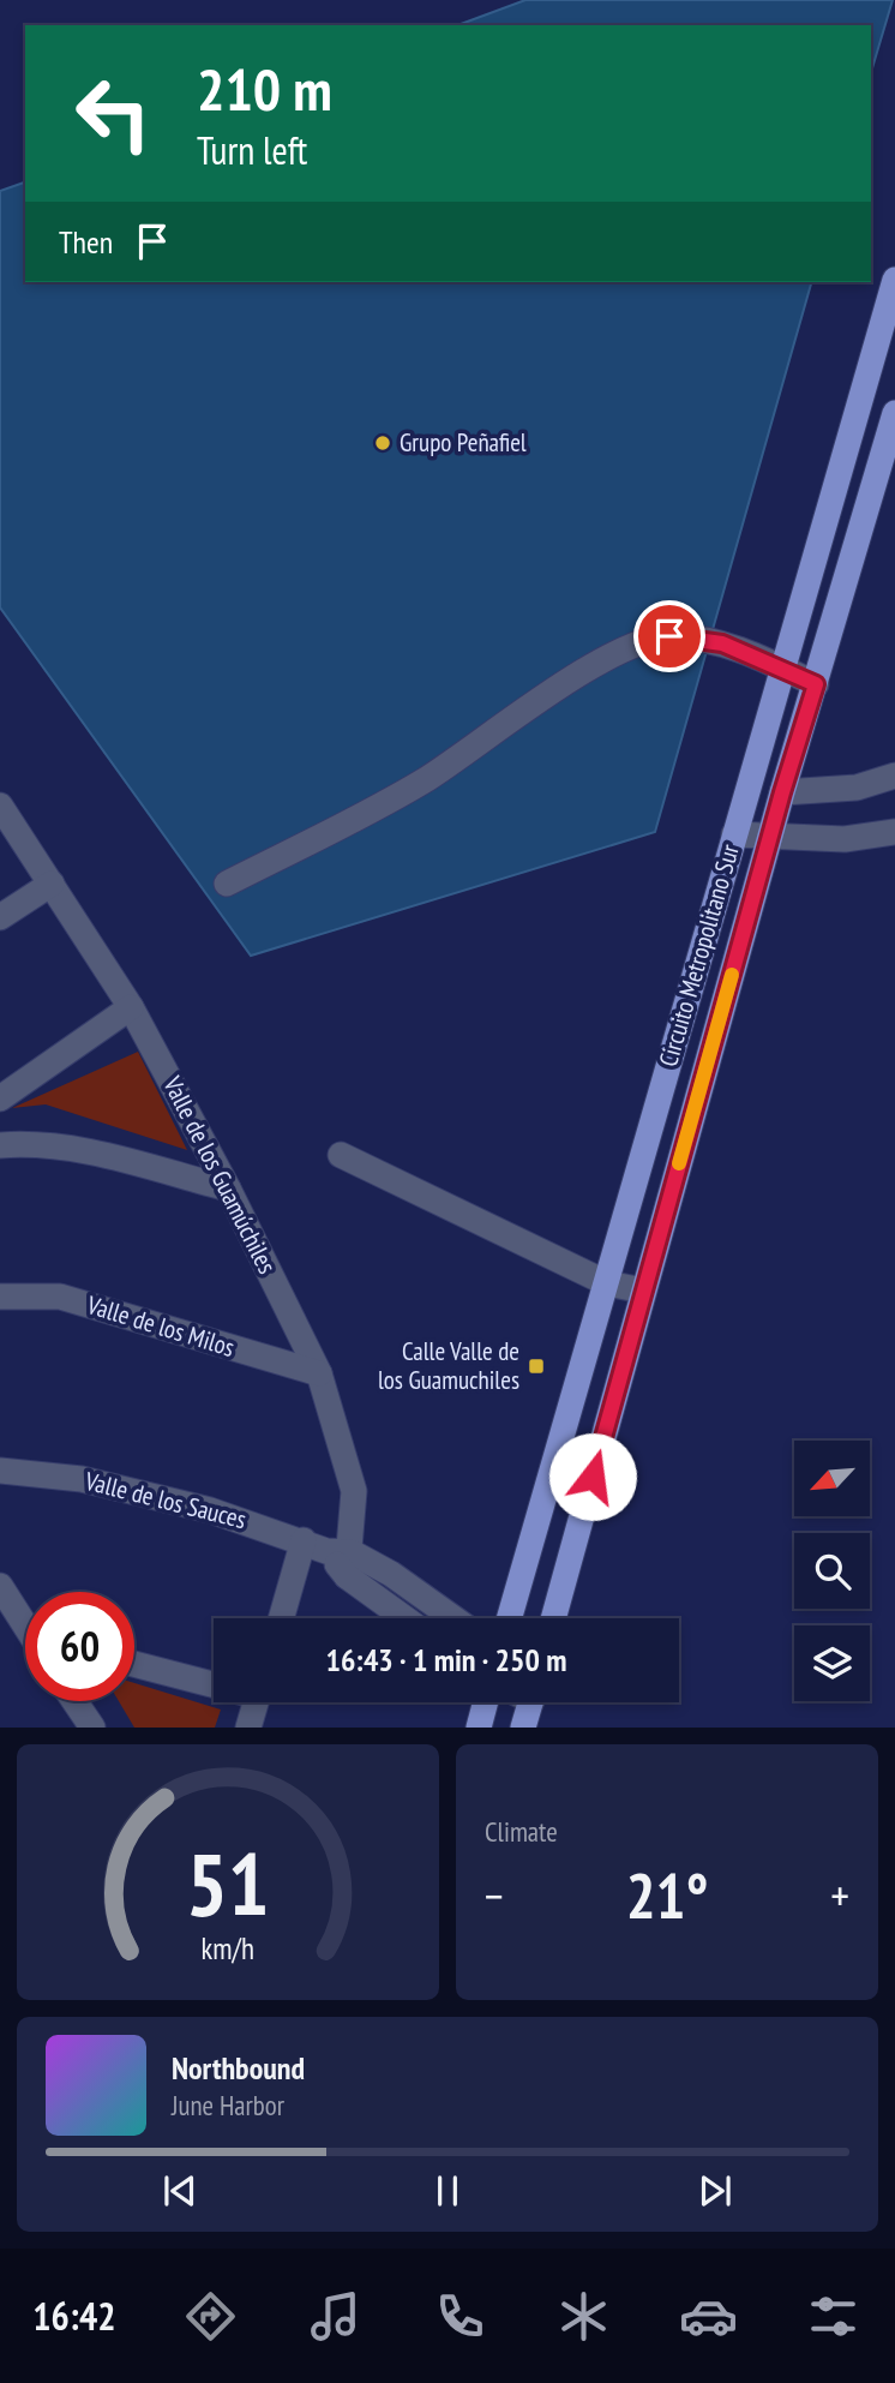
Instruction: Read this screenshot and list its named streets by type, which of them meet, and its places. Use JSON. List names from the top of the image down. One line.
{"streets":{"main road":["Circuito Metropolitano Sur"],"street":["Valle de los Guamúchiles","Valle de los Milos","Valle de los Sauces"]},"crossings":[["Valle de los Guamúchiles","Valle de los Milos"],["Valle de los Guamúchiles","Valle de los Sauces"]],"places":{"other":["Grupo Peñafiel"],"transit":["Calle Valle de los Guamuchiles"]},"north":"bottom left","page":{"turn":["210 m","Turn left"],"then":"Then","limit":"60","trip":"16:43 · 1 min · 250 m","tile":"Climate","heat":["−","21°","+"],"song":["Northbound","June Harbor"],"tabs":"16:42","gauge":["51","km/h"]}}
